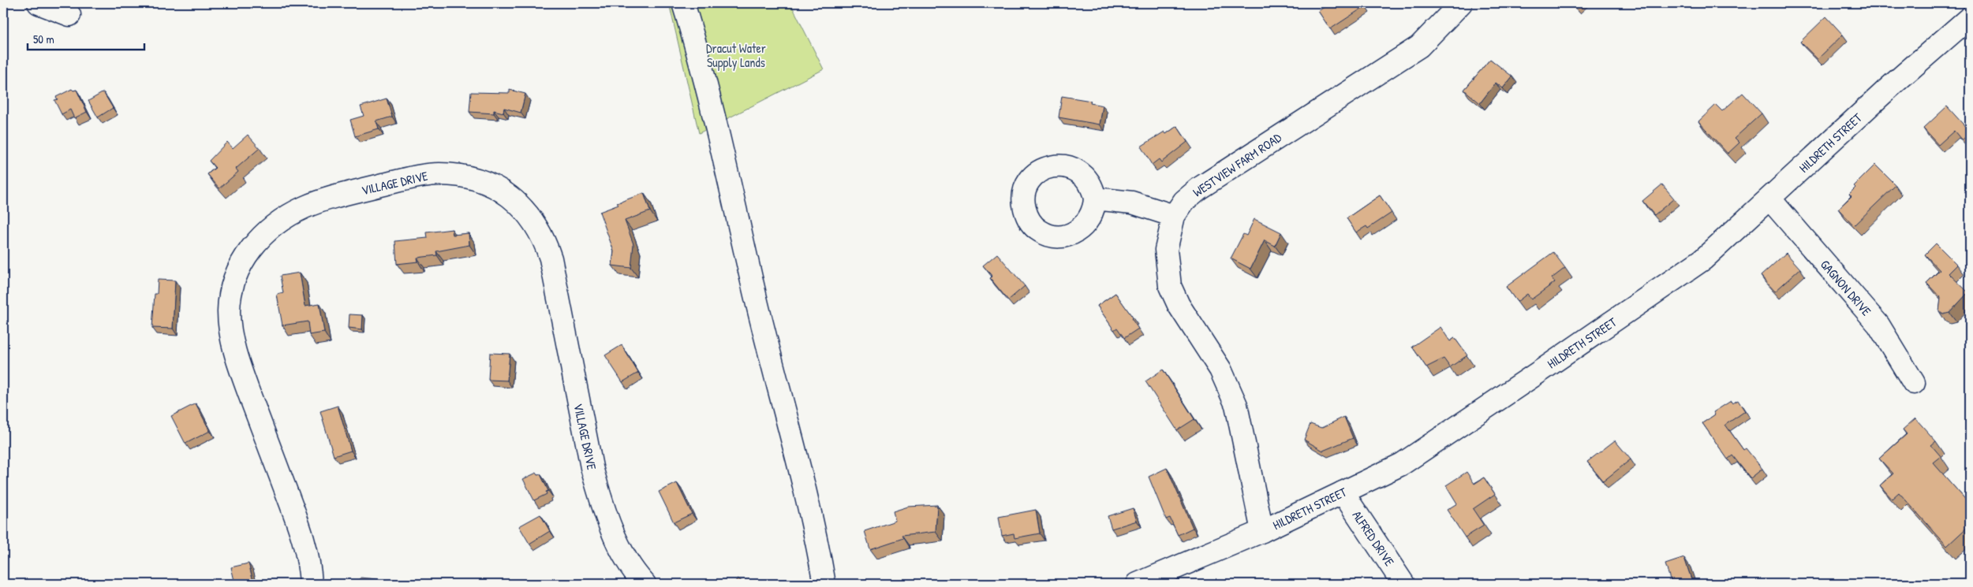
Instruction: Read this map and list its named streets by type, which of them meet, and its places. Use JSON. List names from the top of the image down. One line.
{"streets":{"street":["HILDRETH STREET","WESTVIEW FARM ROAD","VILLAGE DRIVE","GAGNON DRIVE","ALFRED DRIVE"]},"crossings":[["HILDRETH STREET","WESTVIEW FARM ROAD"],["HILDRETH STREET","GAGNON DRIVE"],["HILDRETH STREET","ALFRED DRIVE"]],"parks":["Dracut Water Supply Lands"],"scale_bar":"50 m"}
